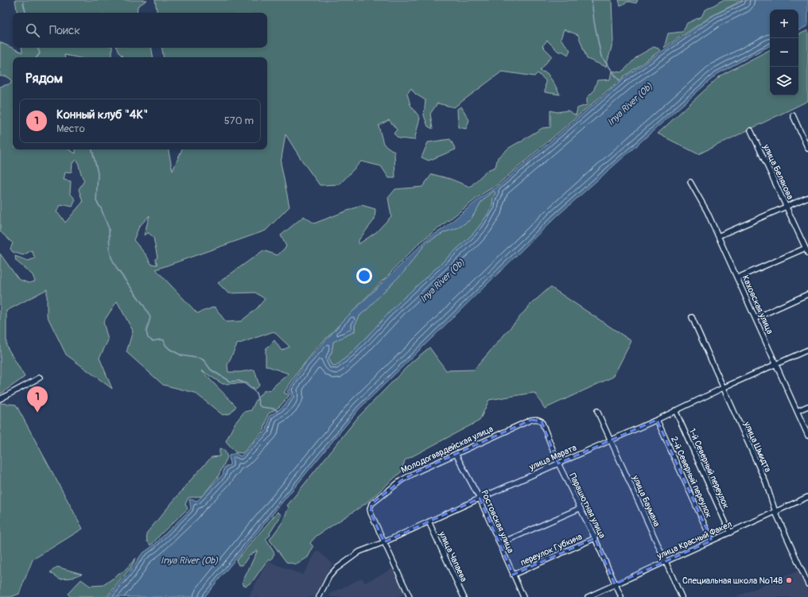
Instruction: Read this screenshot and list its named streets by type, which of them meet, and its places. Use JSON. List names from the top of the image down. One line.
{"streets":{"street":["улица Белякова","Каховская улица","улица Шмидта","Молодогвардейская улица","улица Марата","1-й Северный переулок","2-й Северный переулок","улица Баумана","Парашютная улица","Ростовская улица","улица Красный Факел","переулок Губкина","улица Чапаева"]},"crossings":[["Каховская улица","улица Марата"],["улица Шмидта","улица Марата"],["улица Шмидта","улица Красный Факел"],["Молодогвардейская улица","улица Марата"],["Молодогвардейская улица","Парашютная улица"],["Молодогвардейская улица","Ростовская улица"],["улица Марата","1-й Северный переулок"],["улица Марата","2-й Северный переулок"],["улица Марата","улица Баумана"],["улица Марата","Парашютная улица"],["улица Марата","Ростовская улица"],["улица Марата","улица Чапаева"],["1-й Северный переулок","улица Красный Факел"],["2-й Северный переулок","улица Красный Факел"],["улица Баумана","улица Красный Факел"],["Парашютная улица","улица Красный Факел"],["Парашютная улица","переулок Губкина"],["Ростовская улица","переулок Губкина"]],"water":["Inya River (Ob)"],"places":["Специальная школа №148"],"page":{"map_buttons":["+","−"],"search":"Поиск","heading":"Рядом","list":[{"mark":"1","name":"Конный клуб \"4К\"","note":"Место","value":"570 m"}],"pins":"1"}}
